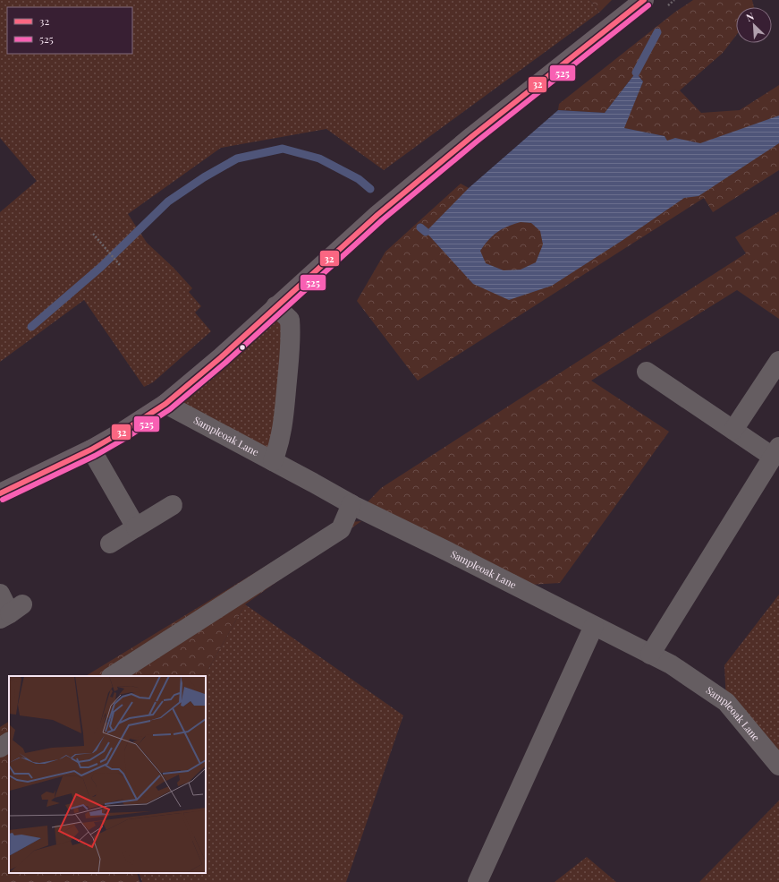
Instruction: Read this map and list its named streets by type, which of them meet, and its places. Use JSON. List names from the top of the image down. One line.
{"streets":{"street":["Sampleoak Lane"]},"lines":["transit line 32","transit line 525"],"legend":["32","525"],"north":"top left"}
